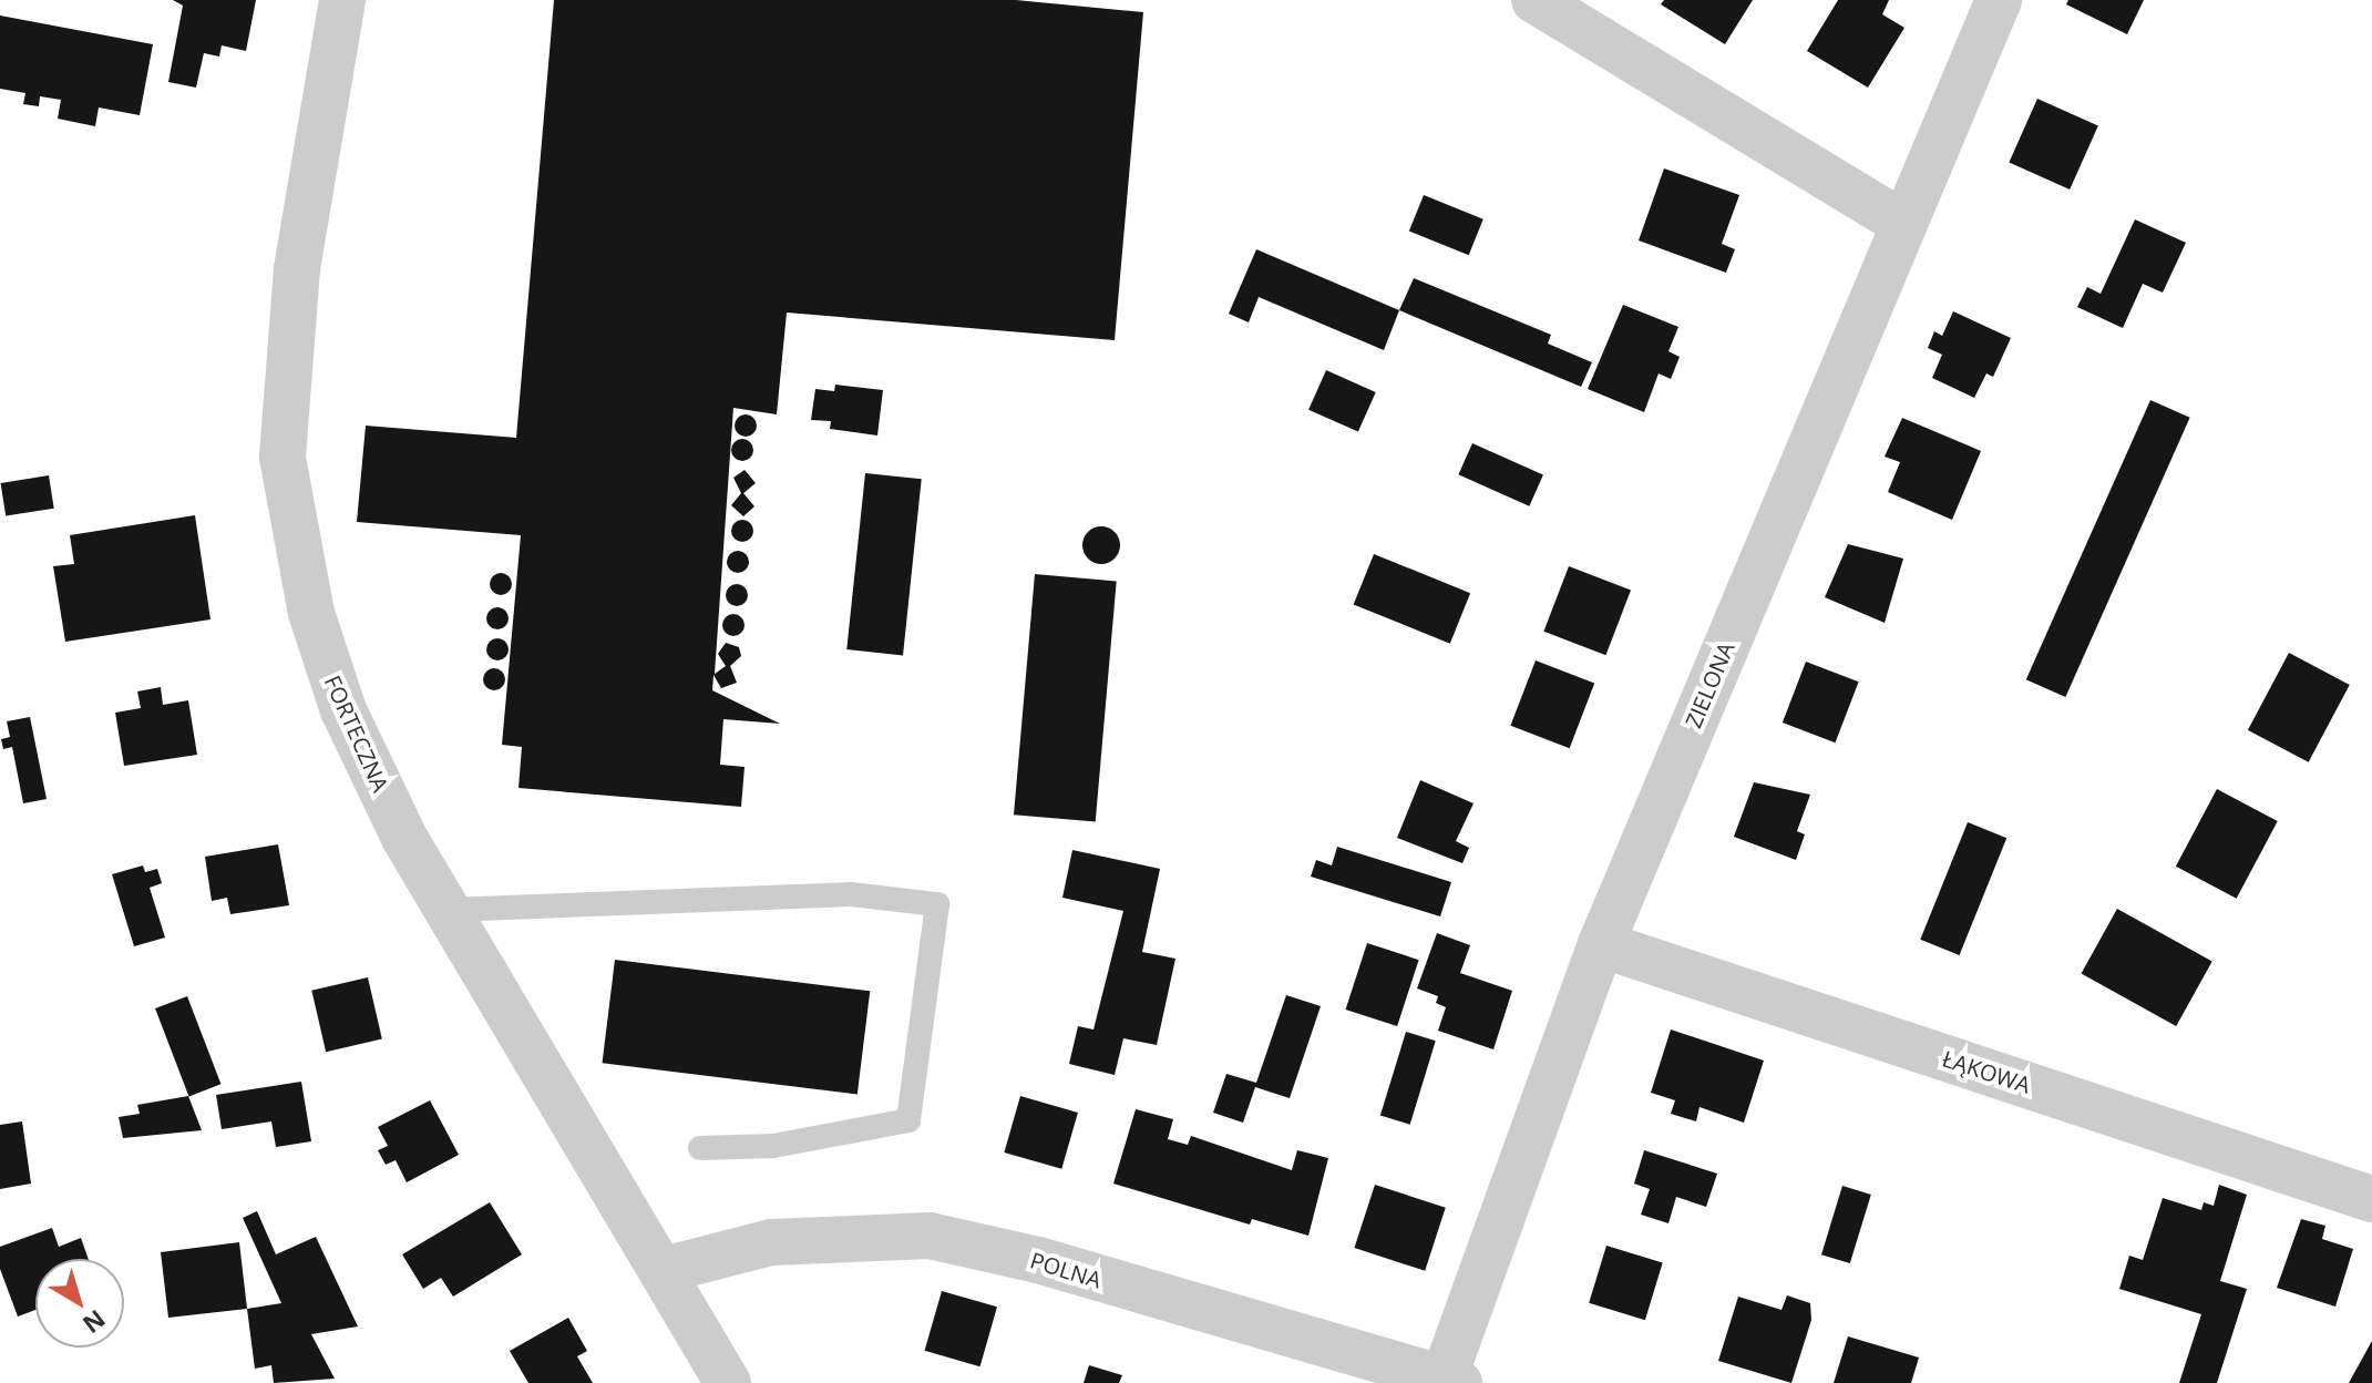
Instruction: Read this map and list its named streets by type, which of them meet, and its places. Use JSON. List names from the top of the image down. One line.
{"streets":{"street":["ZIELONA","FORTECZNA","ŁĄKOWA","POLNA"]},"crossings":[["ZIELONA","ŁĄKOWA"],["ZIELONA","POLNA"],["FORTECZNA","POLNA"]],"north":"bottom right"}
